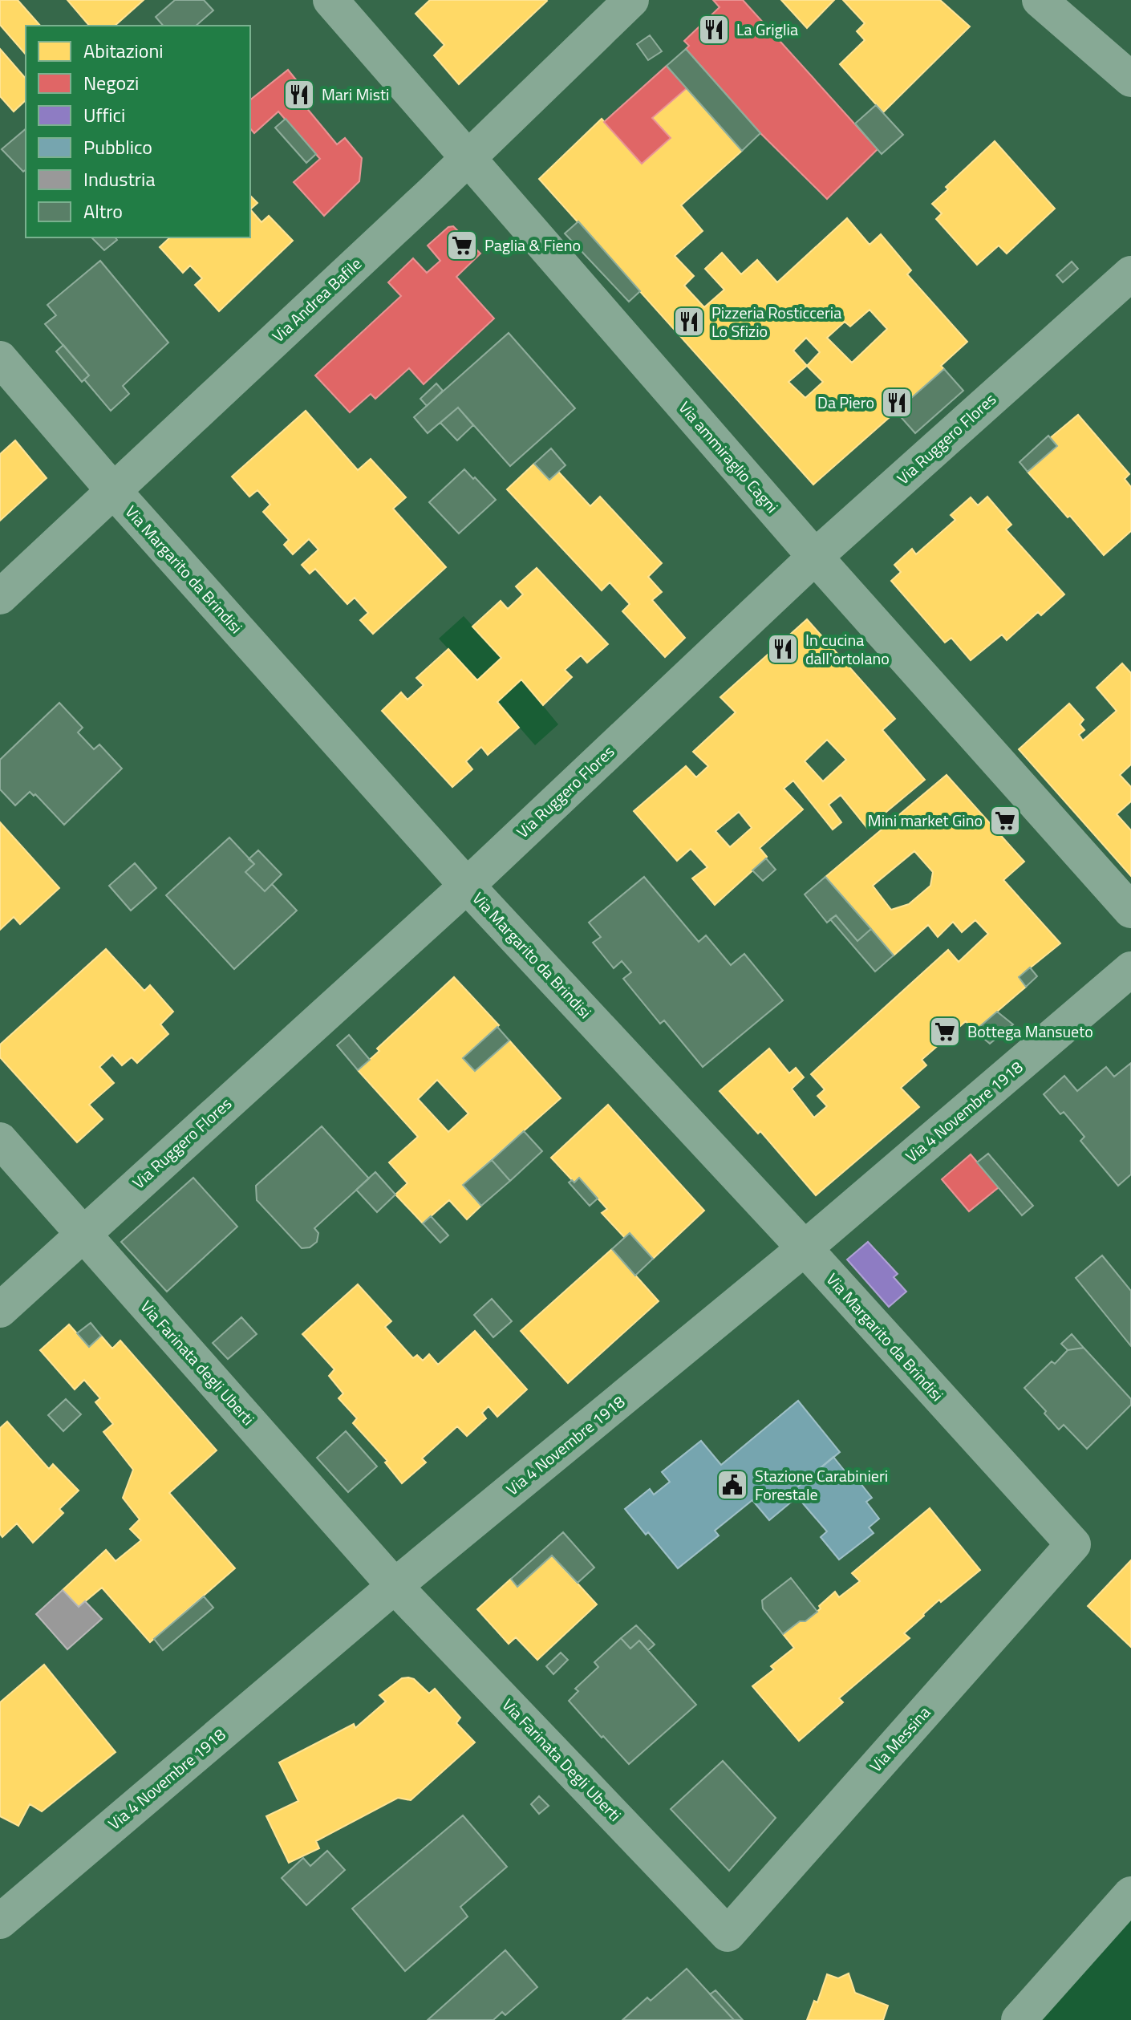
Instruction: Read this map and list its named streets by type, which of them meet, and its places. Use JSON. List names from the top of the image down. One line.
{"streets":{"street":["Via Andrea Bafile","Via Ruggero Flores","Via ammiraglio Cagni","Via Margarito da Brindisi","Via 4 Novembre 1918","Via Farinata degli Uberti","Via Messina","Via Farinata Degli Uberti"]},"crossings":[["Via Andrea Bafile","Via ammiraglio Cagni"],["Via Andrea Bafile","Via Margarito da Brindisi"],["Via Ruggero Flores","Via ammiraglio Cagni"],["Via Ruggero Flores","Via Margarito da Brindisi"],["Via Ruggero Flores","Via Farinata degli Uberti"],["Via Margarito da Brindisi","Via 4 Novembre 1918"],["Via Margarito da Brindisi","Via Messina"],["Via 4 Novembre 1918","Via Farinata degli Uberti"],["Via 4 Novembre 1918","Via Farinata Degli Uberti"],["Via Farinata degli Uberti","Via Farinata Degli Uberti"],["Via Messina","Via Farinata Degli Uberti"]],"places":{"restaurant":["La Griglia","Mari Misti","Pizzeria Rosticceria Lo Sfizio","Da Piero","In cucina dall'ortolano"],"supermarket":["Paglia & Fieno","Mini market Gino","Bottega Mansueto"],"public building":["Stazione Carabinieri Forestale"]},"legend":["Abitazioni","Negozi","Uffici","Pubblico","Industria","Altro"]}
